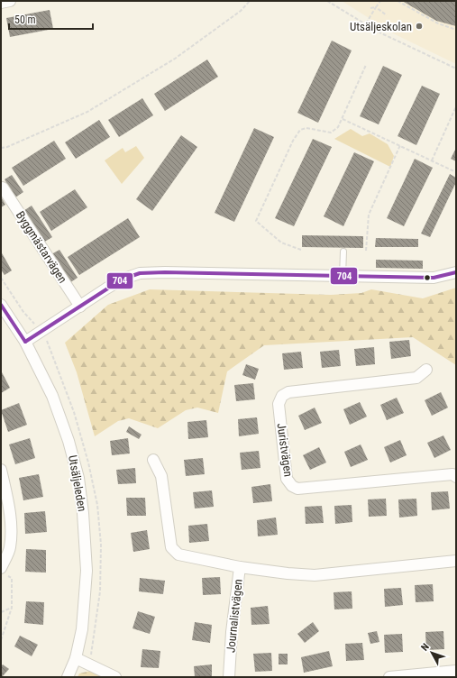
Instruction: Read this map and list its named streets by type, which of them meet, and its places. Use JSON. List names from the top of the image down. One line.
{"streets":{"street":["Byggmästarvägen","Juristvägen","Utsäljeleden","Journalistvägen"]},"places":["Utsäljeskolan"],"lines":["transit line 704"],"scale_bar":"50 m","north":"top left"}
